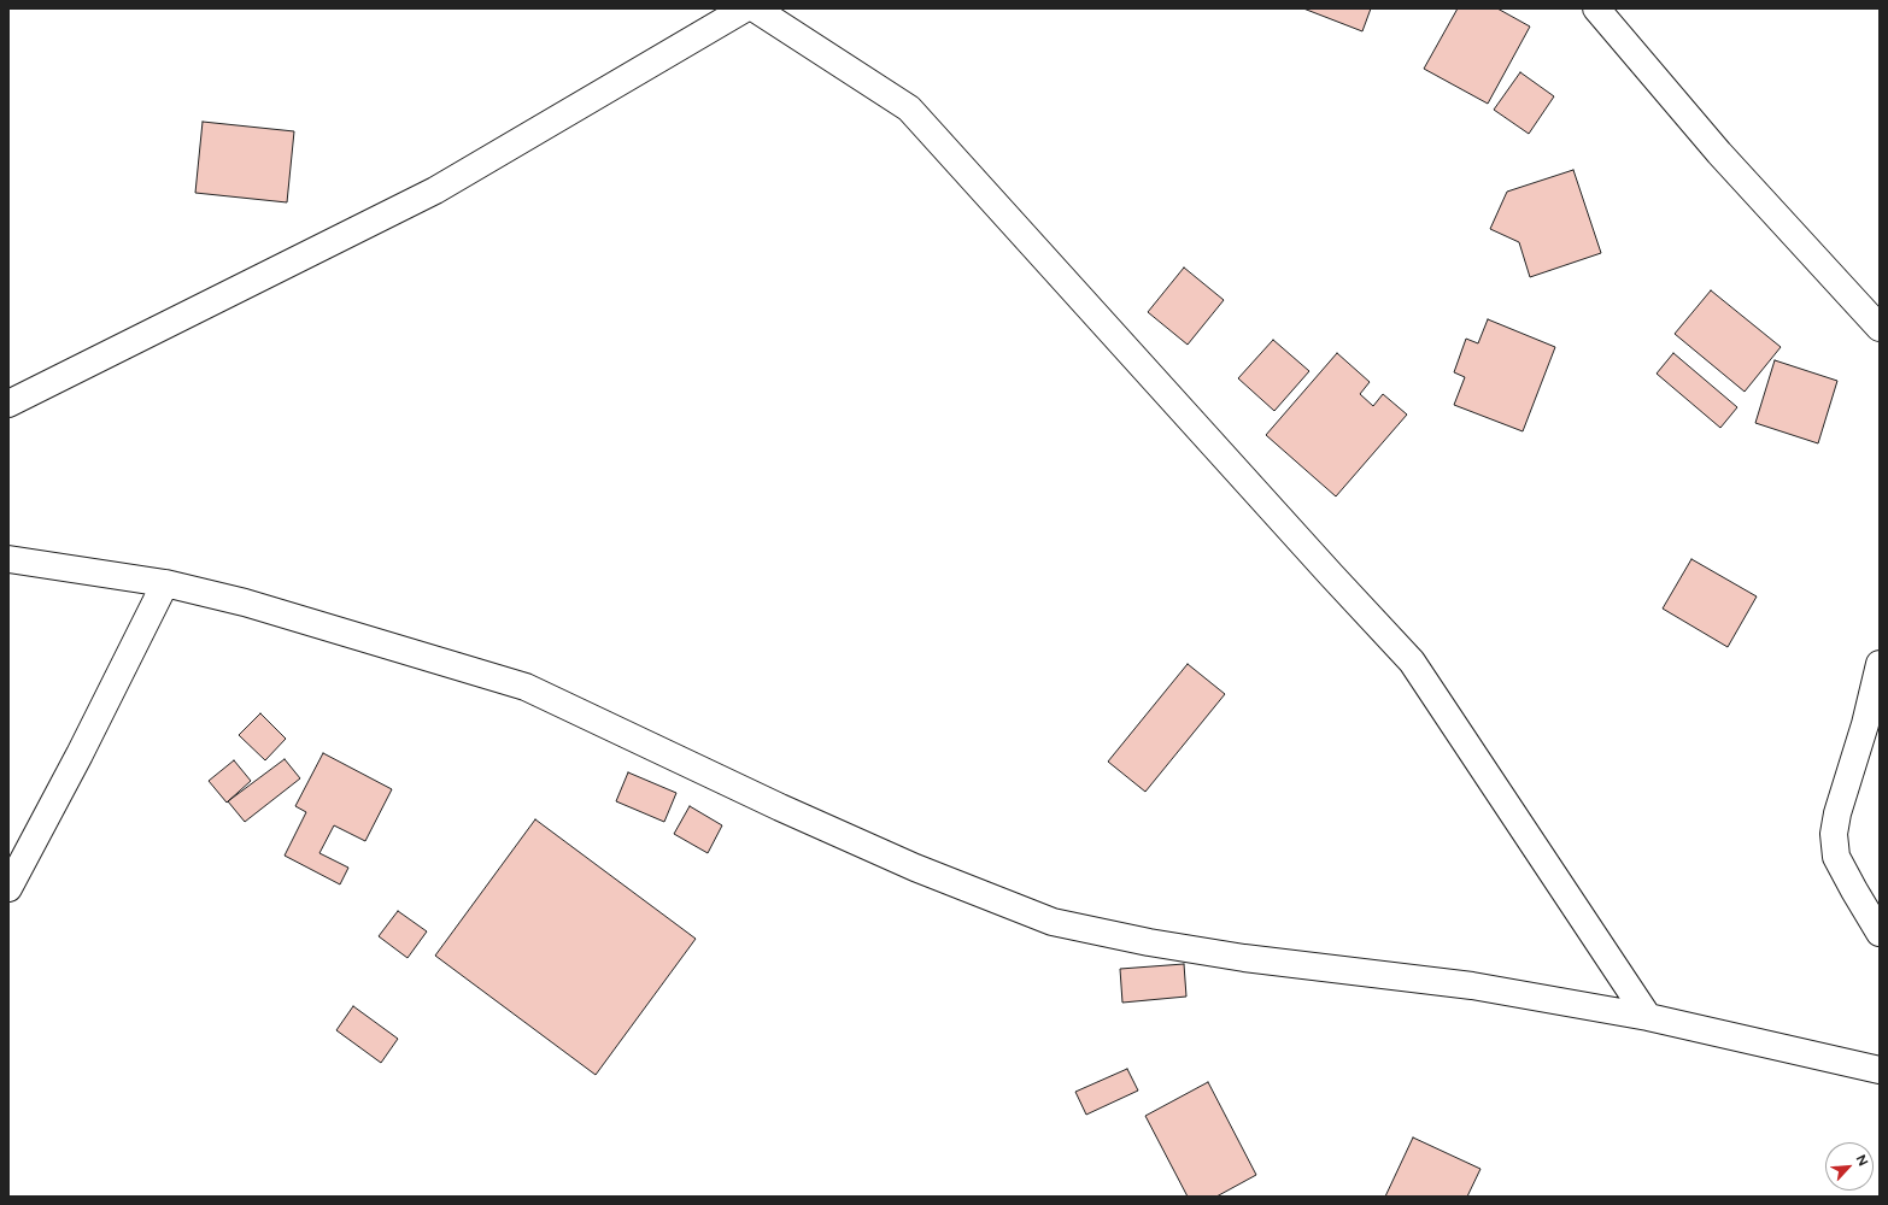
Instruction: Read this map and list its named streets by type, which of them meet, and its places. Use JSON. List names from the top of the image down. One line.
{"north":"top right"}
